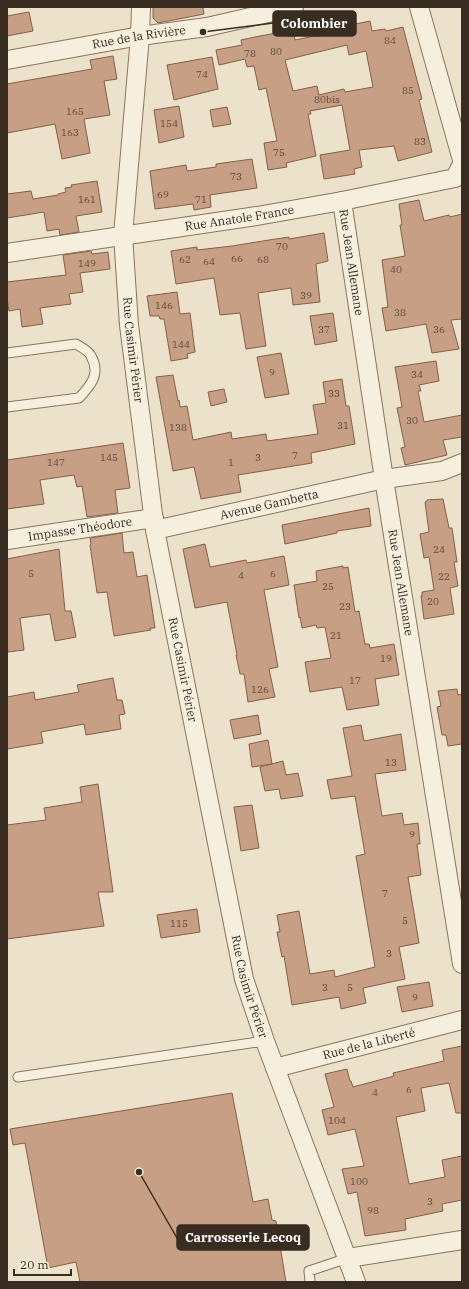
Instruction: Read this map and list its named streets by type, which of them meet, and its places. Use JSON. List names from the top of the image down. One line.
{"streets":{"street":["Rue de la Rivière","Rue Anatole France","Rue Jean Allemane","Rue Casimir Périer","Avenue Gambetta","Impasse Théodore","Rue de la Liberté"]},"crossings":[["Rue de la Rivière","Rue Casimir Périer"],["Rue Anatole France","Rue Jean Allemane"],["Rue Anatole France","Rue Casimir Périer"],["Rue Jean Allemane","Avenue Gambetta"],["Rue Casimir Périer","Avenue Gambetta"],["Rue Casimir Périer","Impasse Théodore"],["Rue Casimir Périer","Rue de la Liberté"],["Avenue Gambetta","Impasse Théodore"]],"places":["Colombier","Carrosserie Lecoq"],"house_numbers":["84","80","78","74","85","80bis","165","154","163","83","75","73","69","161","71","70","66","62","68","64","149","40","39","146","38","37","36","144","9","34","33","30","31","138","7","145","3","147","1","24","5","6","4","22","25","20","23","21","19","17","126","13","9","7","5","115","3","3","5","9","6","4","104","100","3","98"],"scale_bar":"20 m"}
